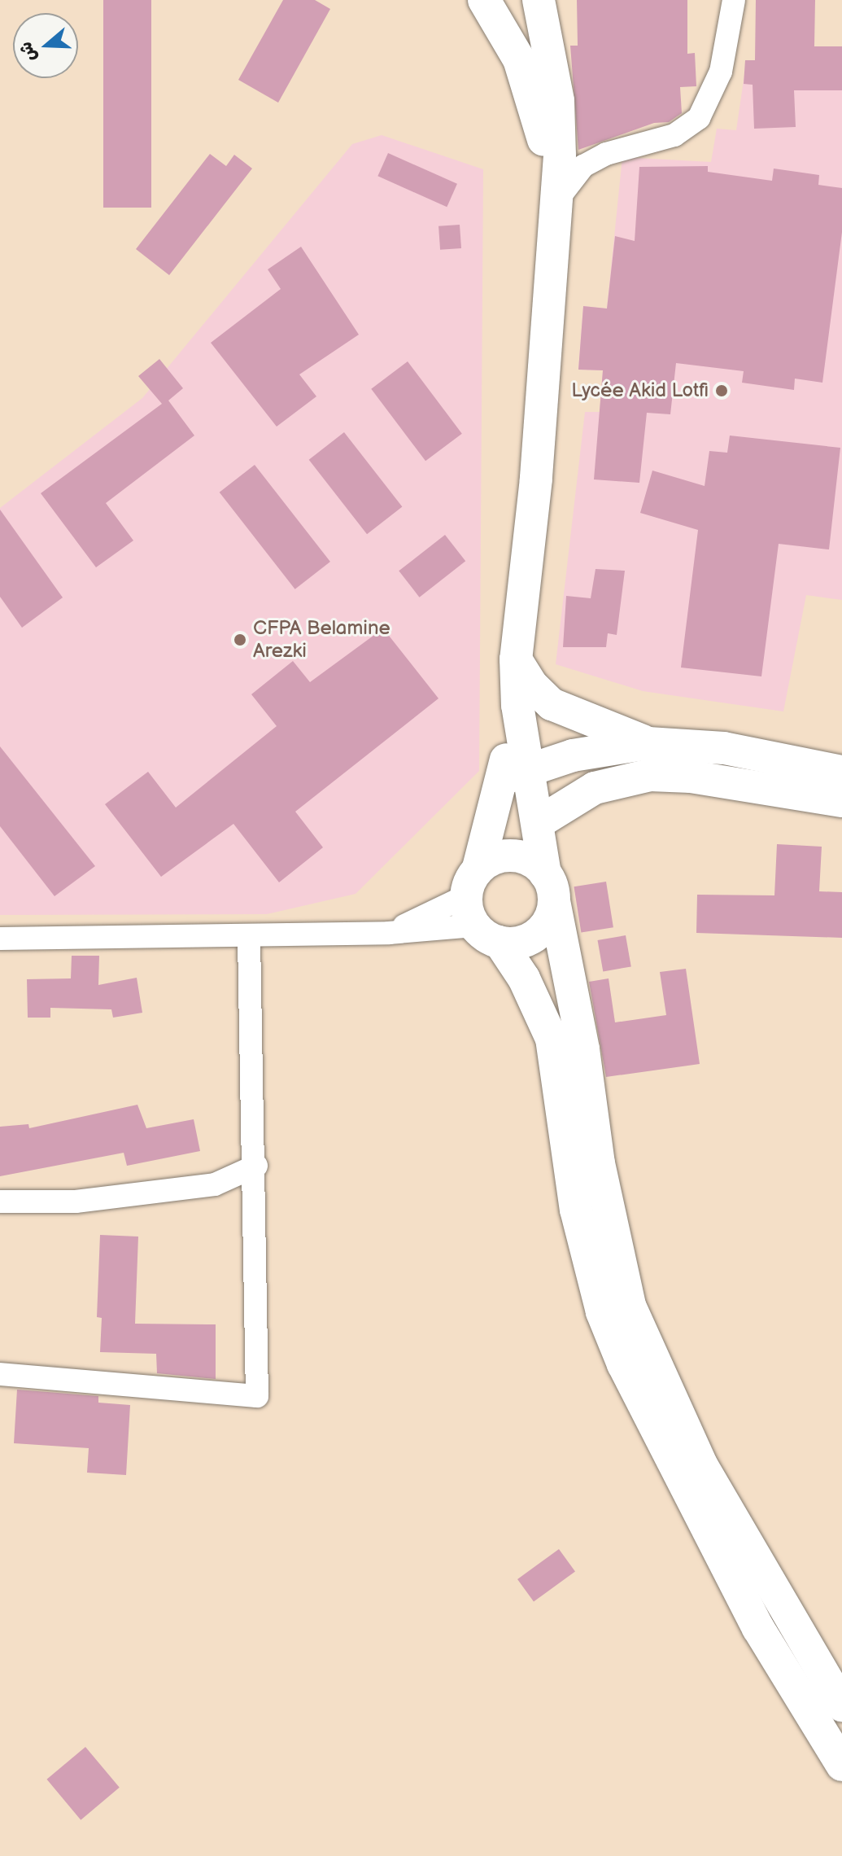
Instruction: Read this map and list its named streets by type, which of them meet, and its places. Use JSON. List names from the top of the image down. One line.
{"places":["Lycée Akid Lotfi","CFPA Belamine Arezki"],"north":"left"}
